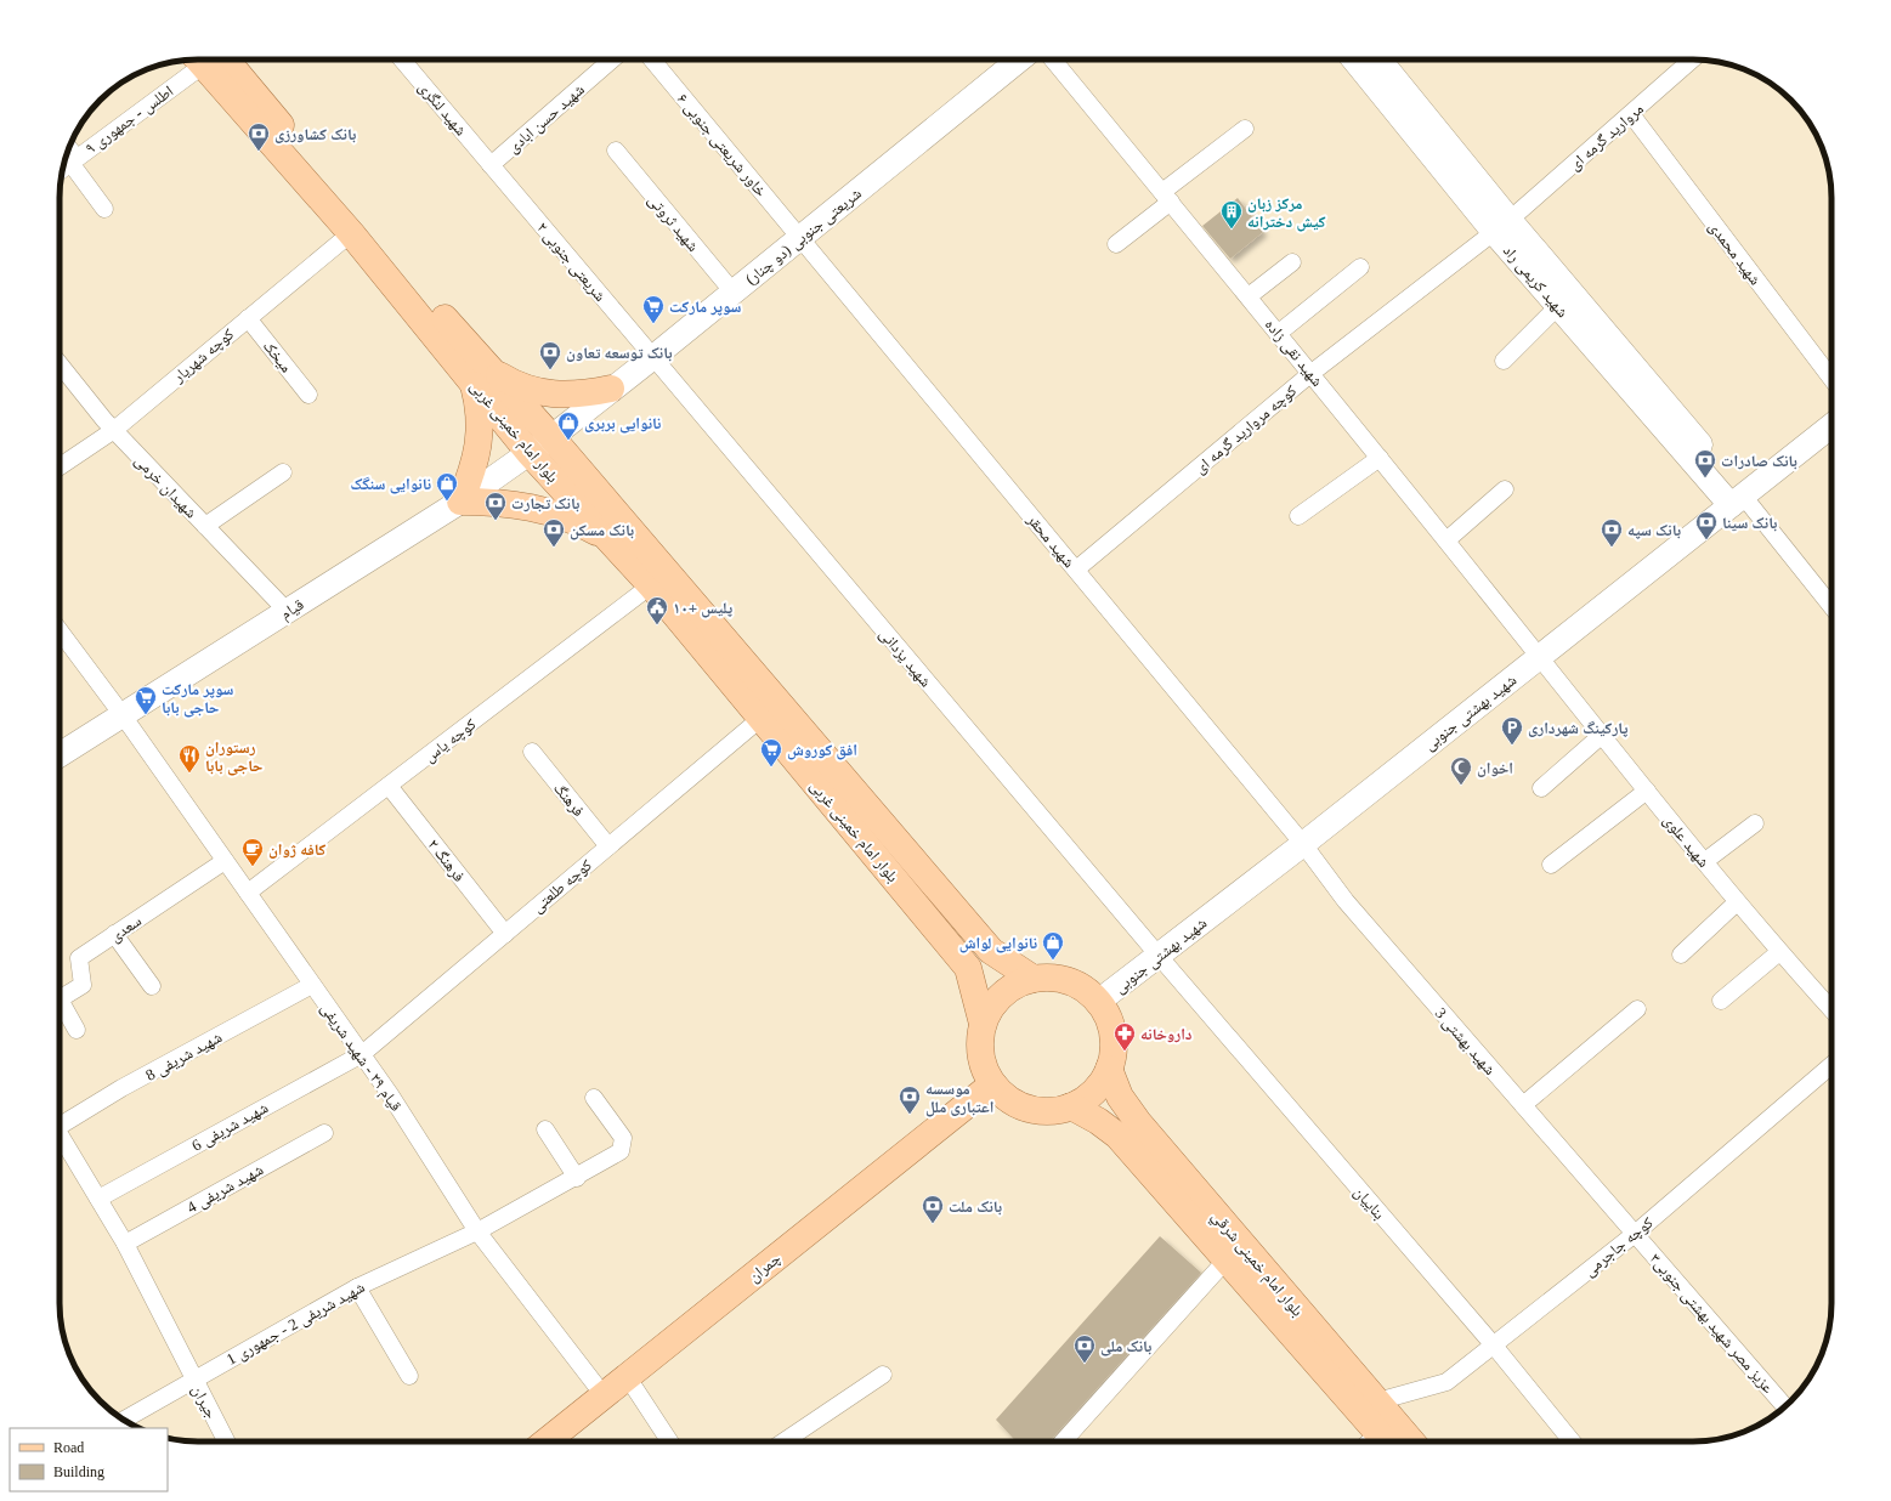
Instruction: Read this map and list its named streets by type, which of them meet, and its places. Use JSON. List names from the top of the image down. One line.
{"streets":{"main road":["شریعتی جنوبی (دو چنار)","شهید کریمی راد","بلوار امام خمینی غربی","قیام","شهید بهشتی جنوبی","بلوار امام خمینی شرقي","چمران"],"street":["شهید لنگری","شهید حسن ابادی","اطلس - جمهوری ۹","مروارید گرمه ای","خاور شریعتی جنوبی ۶","شهید ثروتی","شهید محمدی","شریعتی جنوبی ۲","شهید نقی زاده","کوچه شهریار","میخک","کوچه مروارید گرمه ای","شهیدان خرمی","شهید محقر","شهید یزدانی","کوچه یاس","فرهنگ","شهید علوی","فرهنگ ۲","کوچه طلعتی","سعدی","شهید بهشتی 3","شهید شریفی 8","قیام ۲۹ - شهید شریفی","شهید شریفی 6","شهید شریفی 4","بناییان","کوچه جاجرمی","شهید شریفی 2 - جمهوری 1","عزیز مصر شهید بهشتی جنوبی۳","جیران"]},"crossings":[["شهید لنگری","شهید حسن ابادی"],["شهید لنگری","شریعتی جنوبی ۲"],["شهید حسن ابادی","شریعتی جنوبی ۲"],["مروارید گرمه ای","شهید محمدی"],["مروارید گرمه ای","شهید کریمی راد"],["مروارید گرمه ای","کوچه مروارید گرمه ای"],["خاور شریعتی جنوبی ۶","شریعتی جنوبی (دو چنار)"],["خاور شریعتی جنوبی ۶","شهید محقر"],["شهید ثروتی","شریعتی جنوبی (دو چنار)"],["شریعتی جنوبی (دو چنار)","شریعتی جنوبی ۲"],["شریعتی جنوبی (دو چنار)","بلوار امام خمینی غربی"],["شریعتی جنوبی (دو چنار)","شهید محقر"],["شریعتی جنوبی (دو چنار)","قیام"],["شریعتی جنوبی (دو چنار)","شهید یزدانی"],["شریعتی جنوبی ۲","شهید یزدانی"],["شهید کریمی راد","کوچه مروارید گرمه ای"],["شهید کریمی راد","شهید بهشتی جنوبی"],["شهید نقی زاده","کوچه مروارید گرمه ای"],["شهید نقی زاده","شهید بهشتی جنوبی"],["شهید نقی زاده","شهید علوی"],["کوچه شهریار","میخک"],["کوچه شهریار","بلوار امام خمینی غربی"],["کوچه شهریار","شهیدان خرمی"],["کوچه مروارید گرمه ای","شهید محقر"],["بلوار امام خمینی غربی","قیام"],["بلوار امام خمینی غربی","شهید بهشتی جنوبی"],["بلوار امام خمینی غربی","کوچه یاس"],["بلوار امام خمینی غربی","کوچه طلعتی"],["بلوار امام خمینی غربی","بلوار امام خمینی شرقي"],["بلوار امام خمینی غربی","چمران"],["شهیدان خرمی","قیام"],["شهید محقر","شهید بهشتی جنوبی"],["شهید محقر","شهید بهشتی 3"],["قیام","قیام ۲۹ - شهید شریفی"],["شهید یزدانی","شهید بهشتی جنوبی"],["شهید یزدانی","بناییان"],["شهید بهشتی جنوبی","شهید علوی"],["شهید بهشتی جنوبی","شهید بهشتی 3"],["شهید بهشتی جنوبی","بناییان"],["شهید بهشتی جنوبی","بلوار امام خمینی شرقي"],["شهید بهشتی جنوبی","چمران"],["کوچه یاس","فرهنگ ۲"],["کوچه یاس","قیام ۲۹ - شهید شریفی"],["فرهنگ","کوچه طلعتی"],["فرهنگ ۲","کوچه طلعتی"],["کوچه طلعتی","قیام ۲۹ - شهید شریفی"],["کوچه طلعتی","شهید شریفی 6"],["سعدی","قیام ۲۹ - شهید شریفی"],["شهید بهشتی 3","کوچه جاجرمی"],["شهید بهشتی 3","عزیز مصر شهید بهشتی جنوبی۳"],["شهید شریفی 8","قیام ۲۹ - شهید شریفی"],["قیام ۲۹ - شهید شریفی","شهید شریفی 6"],["قیام ۲۹ - شهید شریفی","چمران"],["قیام ۲۹ - شهید شریفی","شهید شریفی 2 - جمهوری 1"],["شهید شریفی 6","جیران"],["شهید شریفی 4","جیران"],["بناییان","کوچه جاجرمی"],["کوچه جاجرمی","بلوار امام خمینی شرقي"],["کوچه جاجرمی","عزیز مصر شهید بهشتی جنوبی۳"],["بلوار امام خمینی شرقي","چمران"],["شهید شریفی 2 - جمهوری 1","جیران"]],"places":{"bank":["بانک کشاورزی","بانک توسعه تعاون","بانک صادرات","بانک تجارت","بانک سینا","بانک مسکن","بانک سپه","موسسه اعتباری ملل","بانک ملت","بانک ملی"],"building":["مرکز زبان کیش دخترانه"],"supermarket":["سوپر مارکت","سوپر مارکت حاجی بابا","افق کوروش"],"shop":["نانوایی بربری","نانوایی سنگک","نانوایی لواش"],"public building":["پلیس +۱۰"],"parking":["پارکینگ شهرداری"],"restaurant":["رستوران حاجی بابا"],"mosque":["اخوان"],"cafe":["کافه ژوان"],"pharmacy":["داروخانه"]},"legend":["Road","Building"]}
